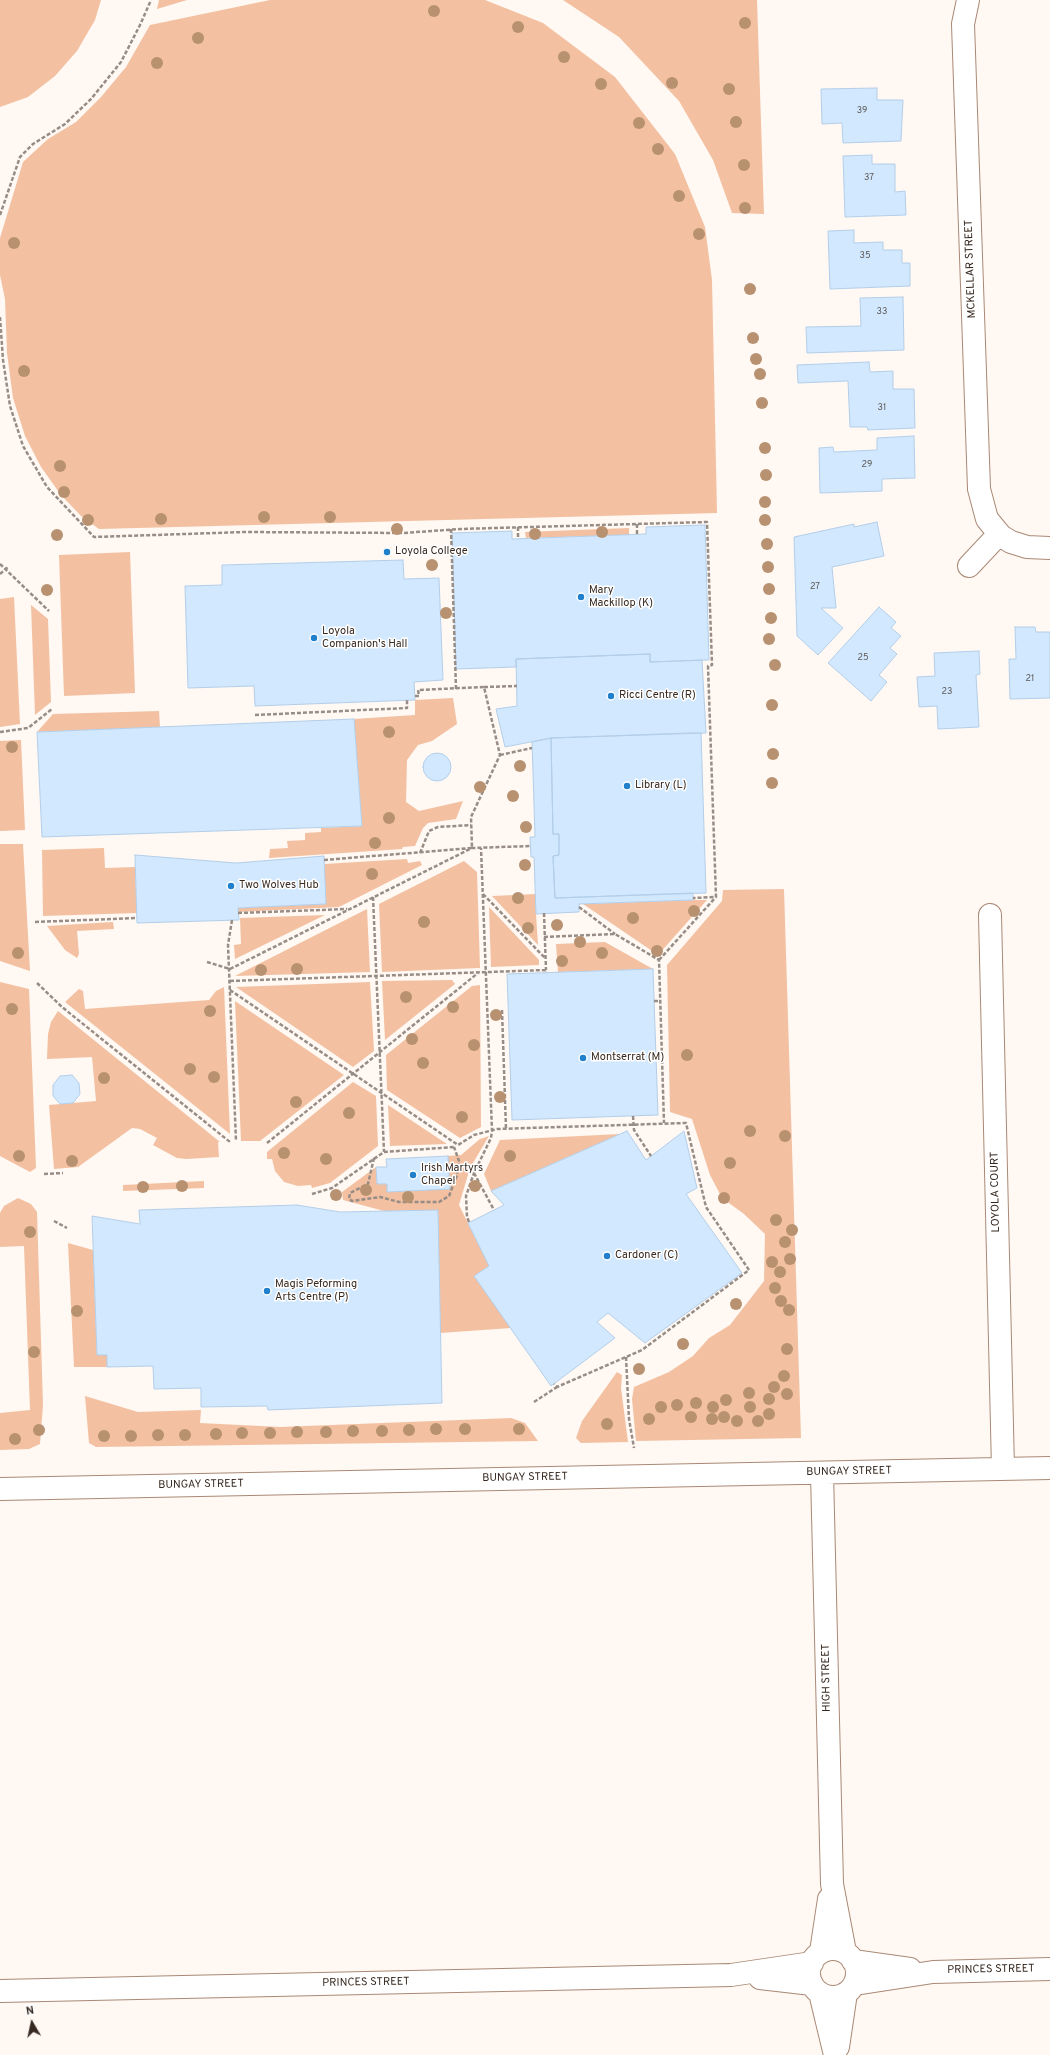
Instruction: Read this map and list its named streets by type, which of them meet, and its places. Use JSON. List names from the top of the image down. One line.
{"streets":{"street":["MCKELLAR STREET","LOYOLA COURT","BUNGAY STREET","HIGH STREET","PRINCES STREET"]},"crossings":[["LOYOLA COURT","BUNGAY STREET"],["BUNGAY STREET","HIGH STREET"],["HIGH STREET","PRINCES STREET"]],"places":["Loyola College","Mary Mackillop (K)","Loyola Companion's Hall","Ricci Centre (R)","Library (L)","Two Wolves Hub","Montserrat (M)","Irish Martyrs Chapel","Cardoner (C)","Magis Peforming Arts Centre (P)"],"house_numbers":["39","37","35","33","31","29","27","25","21","23"],"north":"top"}
